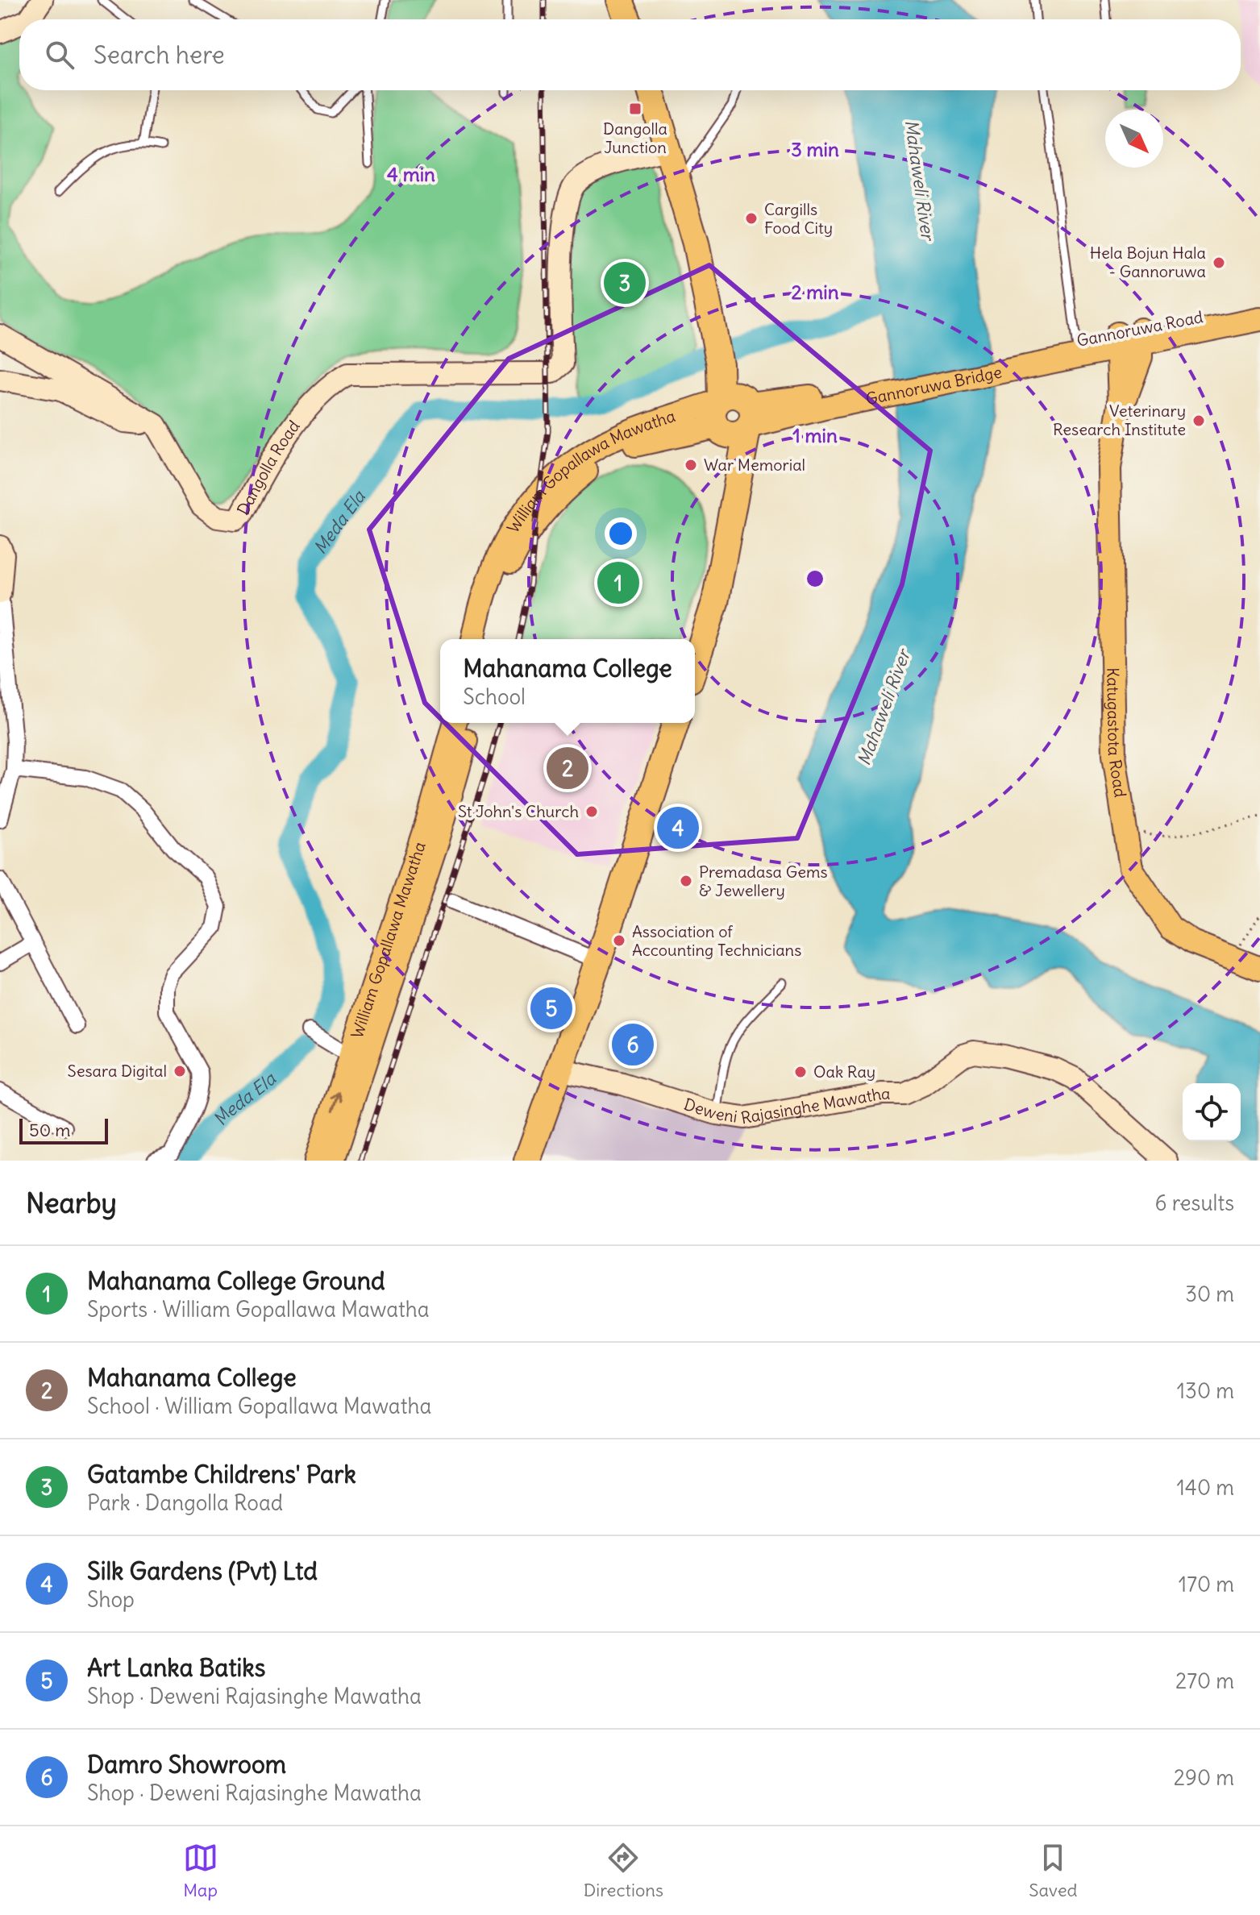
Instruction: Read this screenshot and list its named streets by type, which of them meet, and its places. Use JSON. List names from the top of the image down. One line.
{"streets":{"main road":["Gannoruwa Road","Gannoruwa Bridge","William Gopallawa Mawatha","Katugastota Road"],"street":["Dangolla Road","Deweni Rajasinghe Mawatha"]},"crossings":[["Gannoruwa Road","Gannoruwa Bridge"],["Gannoruwa Road","Katugastota Road"],["Gannoruwa Bridge","William Gopallawa Mawatha"]],"water":["Mahaweli River","Meda Ela"],"places":{"transit":["Dangolla Junction"],"other":["Cargills Food City","Hela Bojun Hala - Gannoruwa","Veterinary Research Institute","War Memorial","St John's Church","Premadasa Gems & Jewellery","Association of Accounting Technicians","Sesara Digital","Oak Ray"]},"scale_bar":"50 m","north":"bottom right","page":{"search":"Search here","pins":["3","1","2","4","5","6"],"popup":["Mahanama College","School"],"scale":"50 m","heading":["Nearby","6 results"],"list":[{"mark":"1","name":"Mahanama College Ground","note":"Sports · William Gopallawa Mawatha","value":"30 m"},{"mark":"2","name":"Mahanama College","note":"School · William Gopallawa Mawatha","value":"130 m"},{"mark":"3","name":"Gatambe Childrens' Park","note":"Park · Dangolla Road","value":"140 m"},{"mark":"4","name":"Silk Gardens (Pvt) Ltd","note":"Shop","value":"170 m"},{"mark":"5","name":"Art Lanka Batiks","note":"Shop · Deweni Rajasinghe Mawatha","value":"270 m"},{"mark":"6","name":"Damro Showroom","note":"Shop · Deweni Rajasinghe Mawatha","value":"290 m"}],"nav":["Map","Directions","Saved"]},"rings":["3 min","4 min","2 min","1 min"]}
